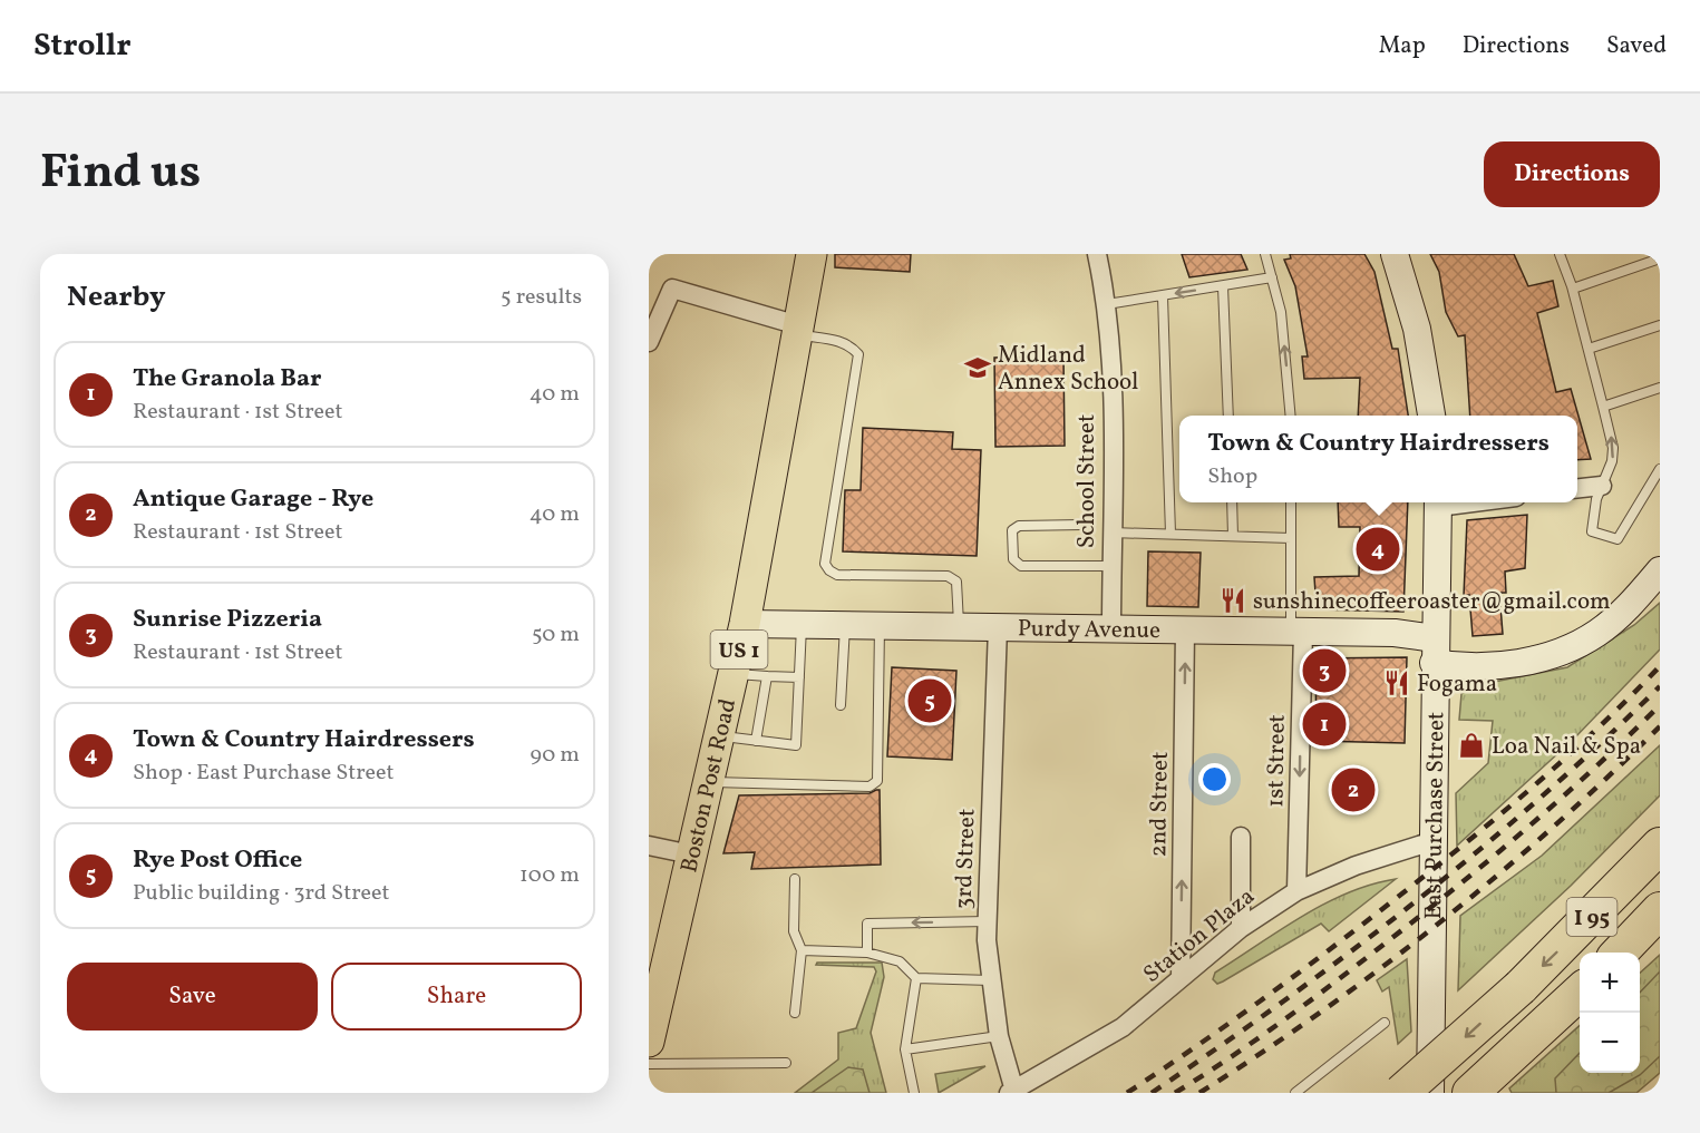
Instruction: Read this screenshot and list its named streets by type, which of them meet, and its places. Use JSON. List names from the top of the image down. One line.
{"streets":{"highway":["I 95"],"main road":["US 1","Boston Post Road"],"street":["School Street","Purdy Avenue","1st Street","2nd Street","East Purchase Street","3rd Street","Station Plaza"]},"crossings":[["School Street","Purdy Avenue"],["Purdy Avenue","1st Street"],["Purdy Avenue","Boston Post Road"],["Purdy Avenue","2nd Street"],["Purdy Avenue","East Purchase Street"],["Purdy Avenue","3rd Street"],["1st Street","Station Plaza"],["2nd Street","Station Plaza"],["East Purchase Street","Station Plaza"],["3rd Street","Station Plaza"]],"one_way":["1st Street","2nd Street"],"places":{"school or university":["Midland Annex School"],"restaurant":["sunshinecoffeeroaster@gmail.com","Fogama"],"shop":["Loa Nail & Spa"]},"page":{"header":"Strollr","nav":["Map","Directions","Saved"],"title":"Find us","buttons":["Directions",["Save","Share"]],"heading":["Nearby","5 results"],"list":[{"mark":"1","name":"The Granola Bar","note":"Restaurant · 1st Street","value":"40 m"},{"mark":"2","name":"Antique Garage - Rye","note":"Restaurant · 1st Street","value":"40 m"},{"mark":"3","name":"Sunrise Pizzeria","note":"Restaurant · 1st Street","value":"50 m"},{"mark":"4","name":"Town & Country Hairdressers","note":"Shop · East Purchase Street","value":"90 m"},{"mark":"5","name":"Rye Post Office","note":"Public building · 3rd Street","value":"100 m"}],"popup":["Town & Country Hairdressers","Shop"],"pins":["4","3","5","1","2"],"map_buttons":["+","−"]}}
